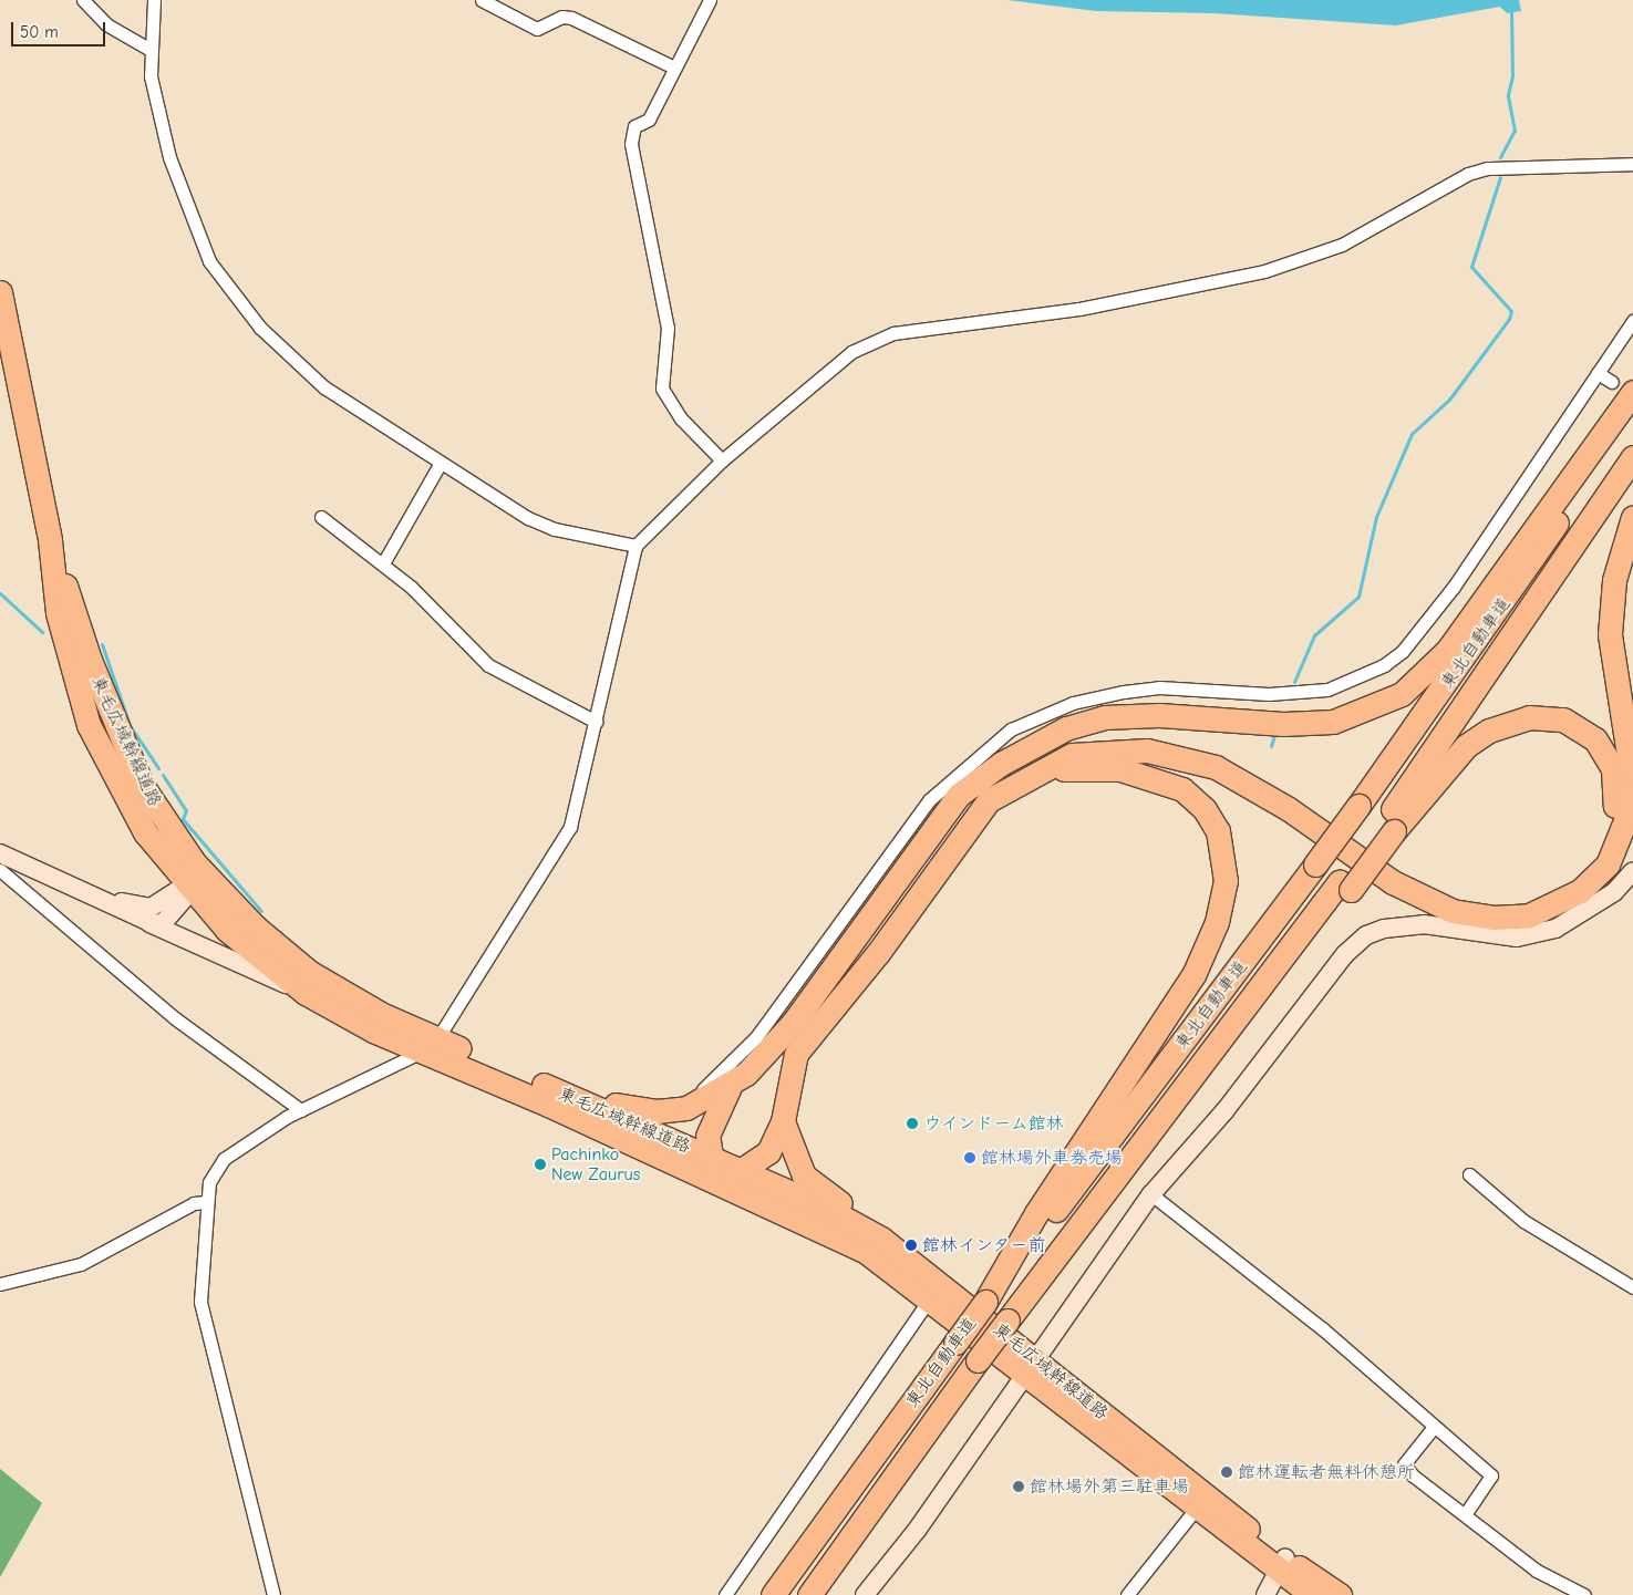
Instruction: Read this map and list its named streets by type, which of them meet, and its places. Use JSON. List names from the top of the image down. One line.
{"streets":{"highway":["東北自動車道","東毛広域幹線道路"]},"places":["ウインドーム館林","館林場外車券売場","Pachinko New Zaurus","館林インター前","館林運転者無料休憩所","館林場外第三駐車場"],"scale_bar":"50 m"}
